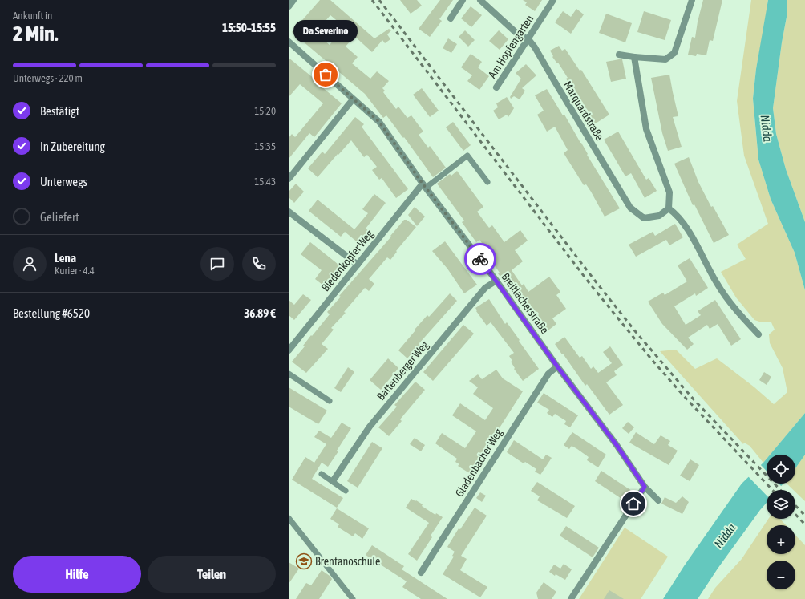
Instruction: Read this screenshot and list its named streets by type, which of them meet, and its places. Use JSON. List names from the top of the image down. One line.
{"streets":{"street":["Am Hopfengarten","Marquardstraße","Biedenkopfer Weg","Breitlacherstraße","Battenberger Weg","Gladenbacher Weg"]},"crossings":[["Am Hopfengarten","Marquardstraße"],["Biedenkopfer Weg","Breitlacherstraße"],["Breitlacherstraße","Battenberger Weg"],["Breitlacherstraße","Gladenbacher Weg"]],"water":["Nidda"],"places":{"other":["Da Severino"],"school or university":["Brentanoschule"]},"page":{"heading":["2 Min.","Ankunft in","15:50–15:55"],"panel":["Lena","Kurier · 4.4","Bestellung #6520","36.89 €"],"bubble":"Da Severino","bar":"Unterwegs · 220 m","list":[["Bestätigt","15:20"],["In Zubereitung","15:35"],["Unterwegs","15:43"],"Geliefert"],"map_buttons":["+","−"],"buttons":["Hilfe","Teilen"]}}
